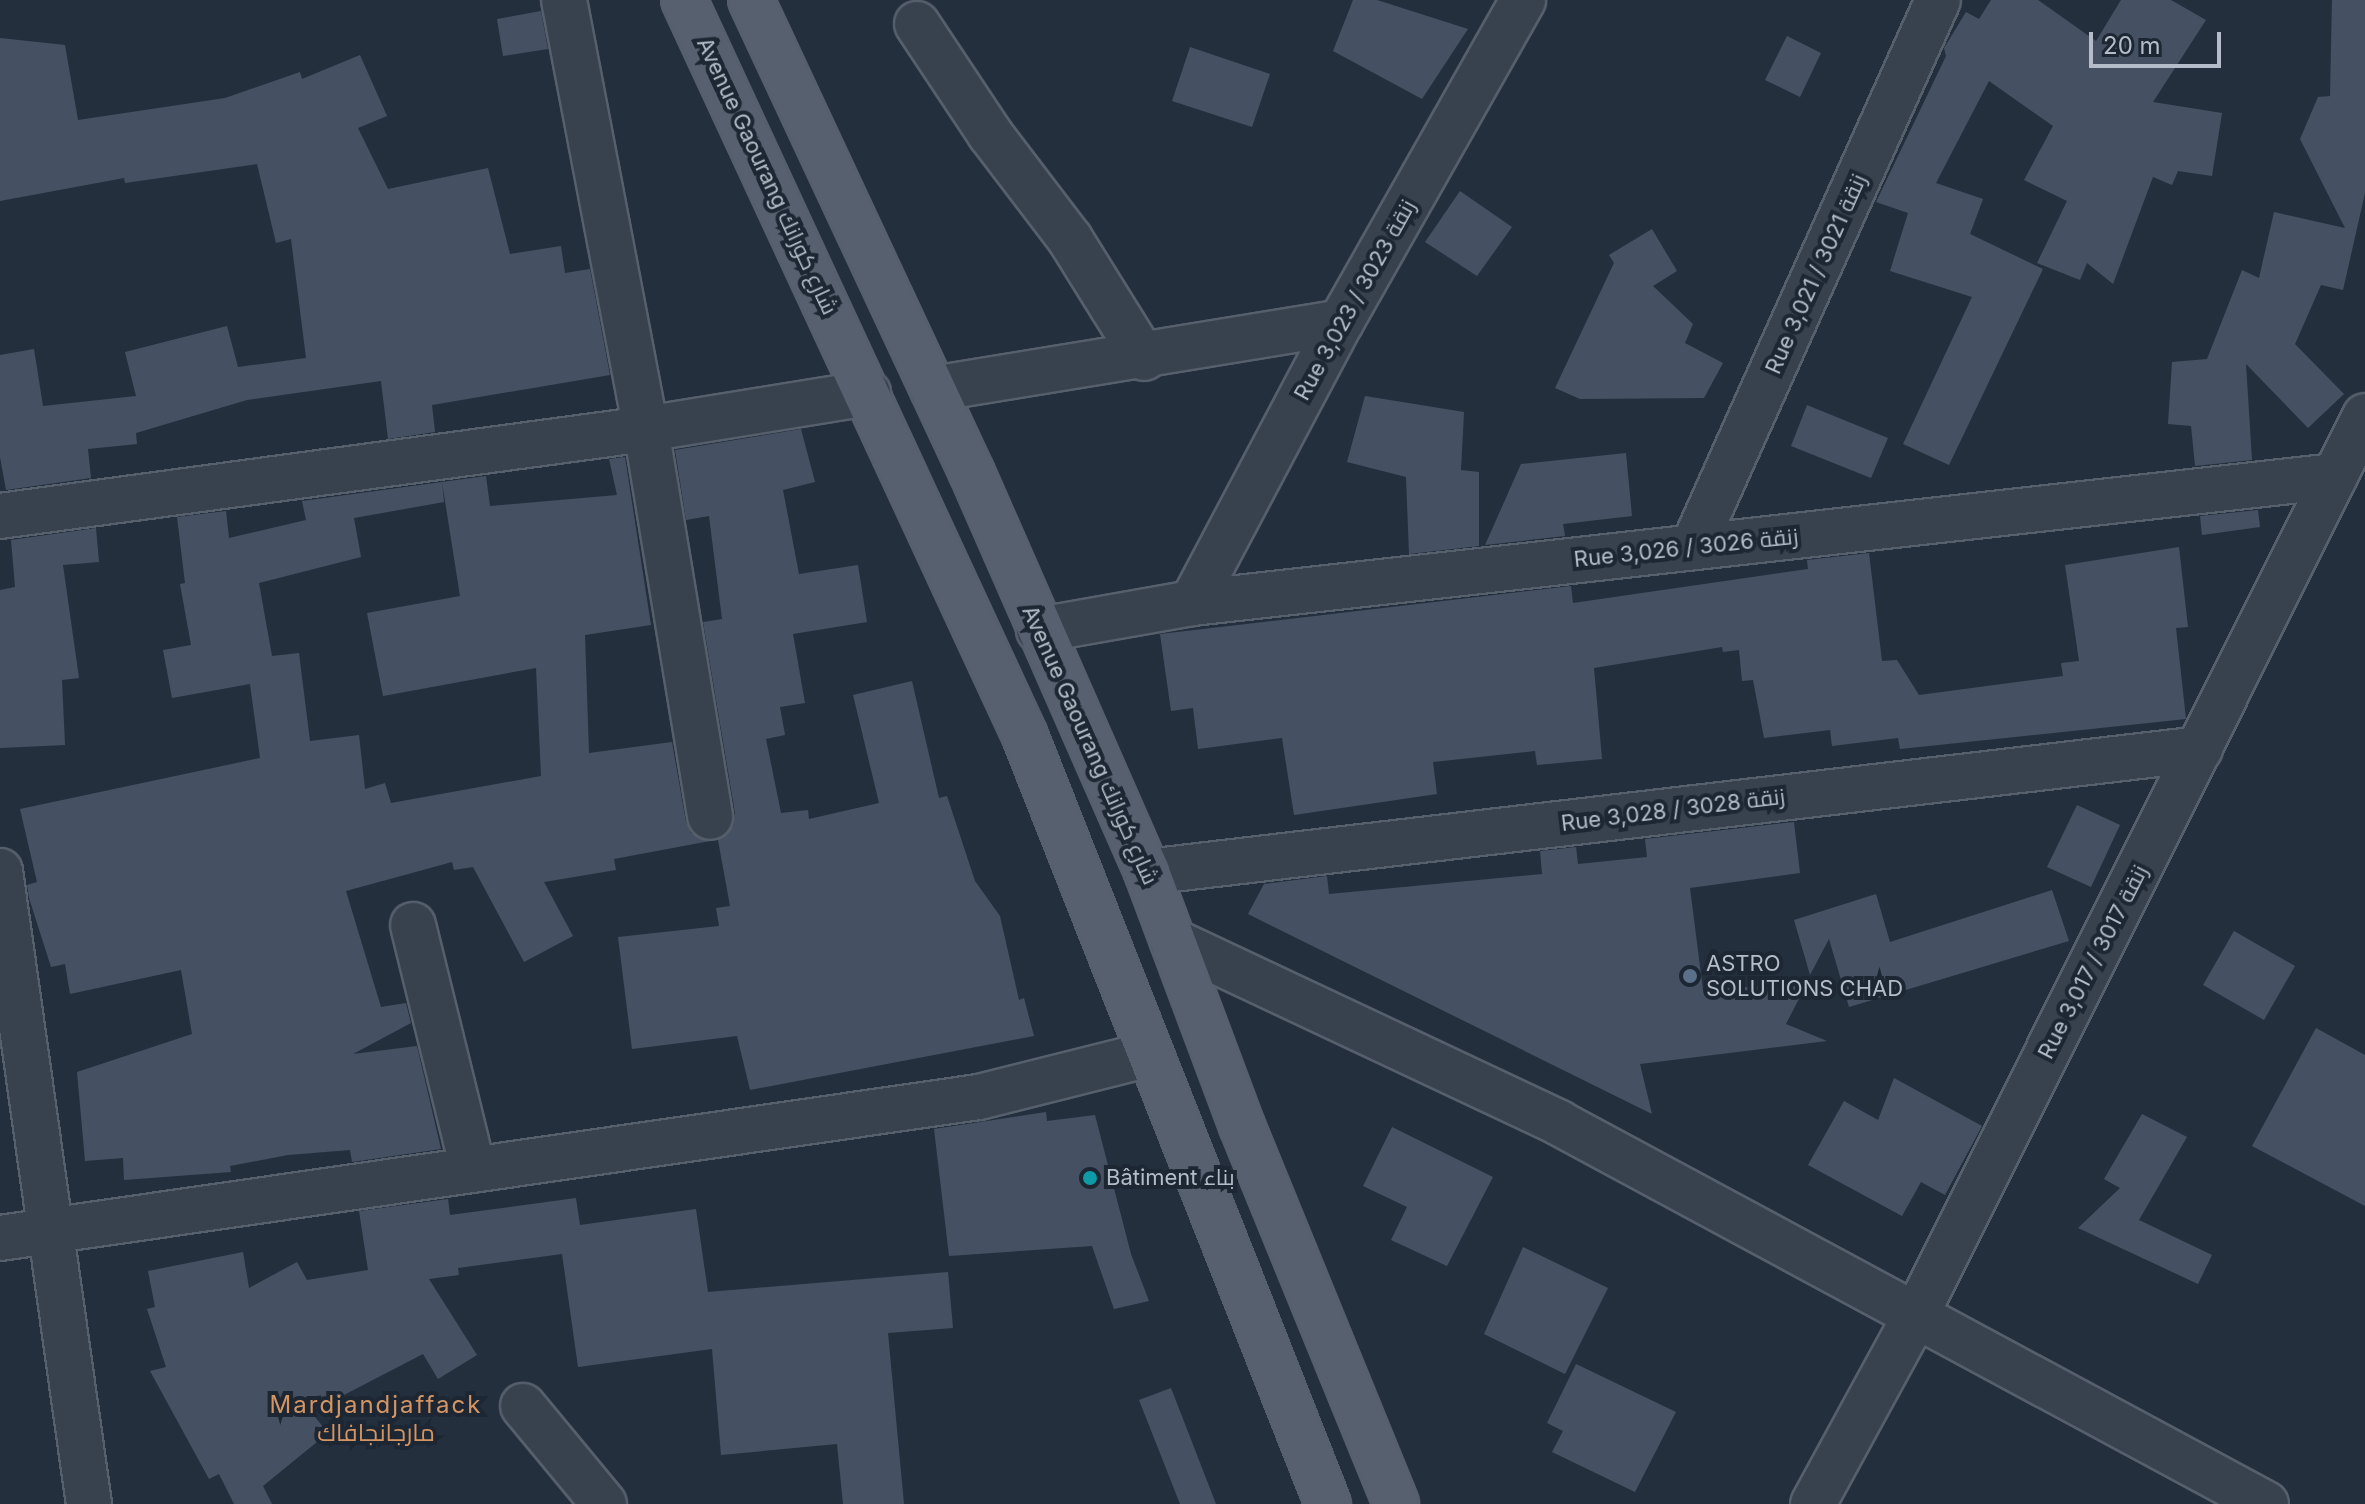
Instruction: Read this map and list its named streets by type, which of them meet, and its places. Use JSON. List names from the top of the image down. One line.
{"streets":{"main road":["Avenue Gaourang شارع كورانك"],"street":["Rue 3,021 / زنقة 3021","Rue 3,023 / زنقة 3023","Rue 3,026 / زنقة 3026","Rue 3,028 / زنقة 3028","Rue 3,017 / زنقة 3017"]},"crossings":[["Avenue Gaourang شارع كورانك","Rue 3,026 / زنقة 3026"],["Avenue Gaourang شارع كورانك","Rue 3,028 / زنقة 3028"],["Rue 3,021 / زنقة 3021","Rue 3,026 / زنقة 3026"],["Rue 3,023 / زنقة 3023","Rue 3,026 / زنقة 3026"],["Rue 3,026 / زنقة 3026","Rue 3,017 / زنقة 3017"],["Rue 3,028 / زنقة 3028","Rue 3,017 / زنقة 3017"]],"districts":["Mardjandjaffack مارجانجافاك"],"places":["ASTRO SOLUTIONS CHAD","Bâtiment بناء"],"scale_bar":"20 m"}
